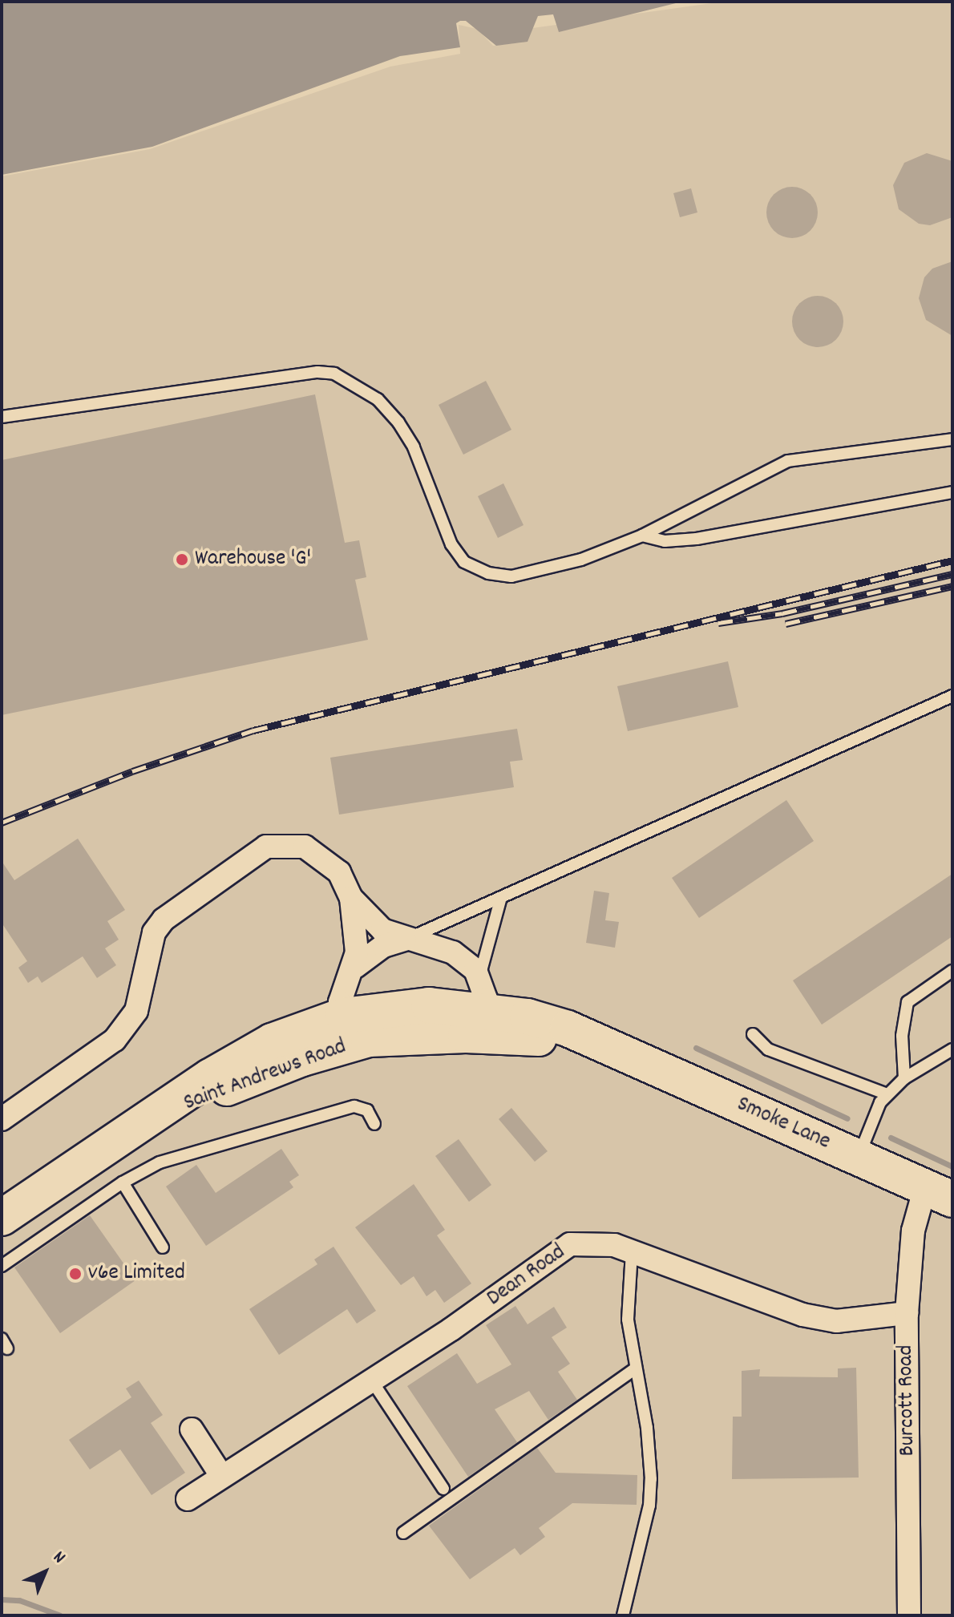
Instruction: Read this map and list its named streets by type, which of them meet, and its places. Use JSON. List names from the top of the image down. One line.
{"streets":{"highway":["Saint Andrews Road","Smoke Lane"],"street":["Dean Road","Burcott Road"]},"crossings":[["Saint Andrews Road","Smoke Lane"],["Smoke Lane","Burcott Road"],["Dean Road","Burcott Road"]],"places":["Warehouse 'G'","v6e Limited"],"north":"top right"}
